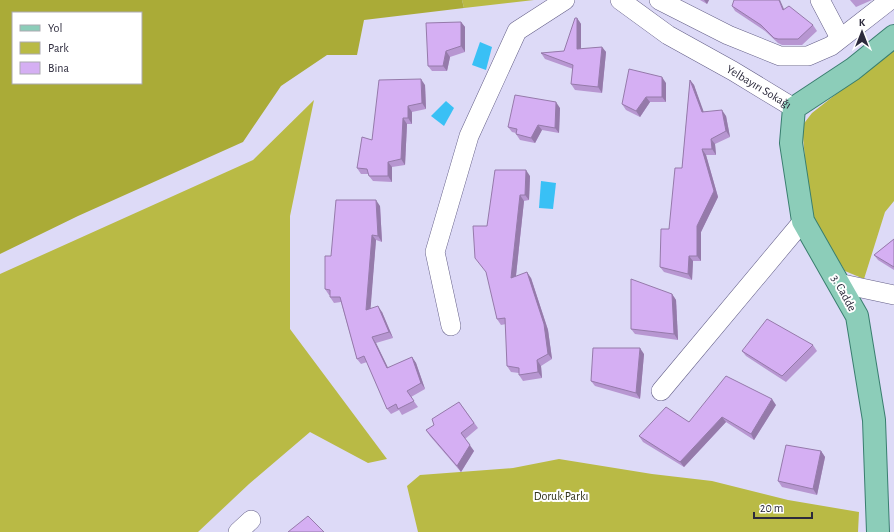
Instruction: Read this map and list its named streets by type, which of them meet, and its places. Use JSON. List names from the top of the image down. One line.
{"streets":{"main road":["Yelbayırı Sokağı","3. Cadde"]},"crossings":[["Yelbayırı Sokağı","3. Cadde"]],"parks":["Doruk Parkı"],"legend":["Yol","Park","Bina"],"scale_bar":"20 m","north":"top"}
